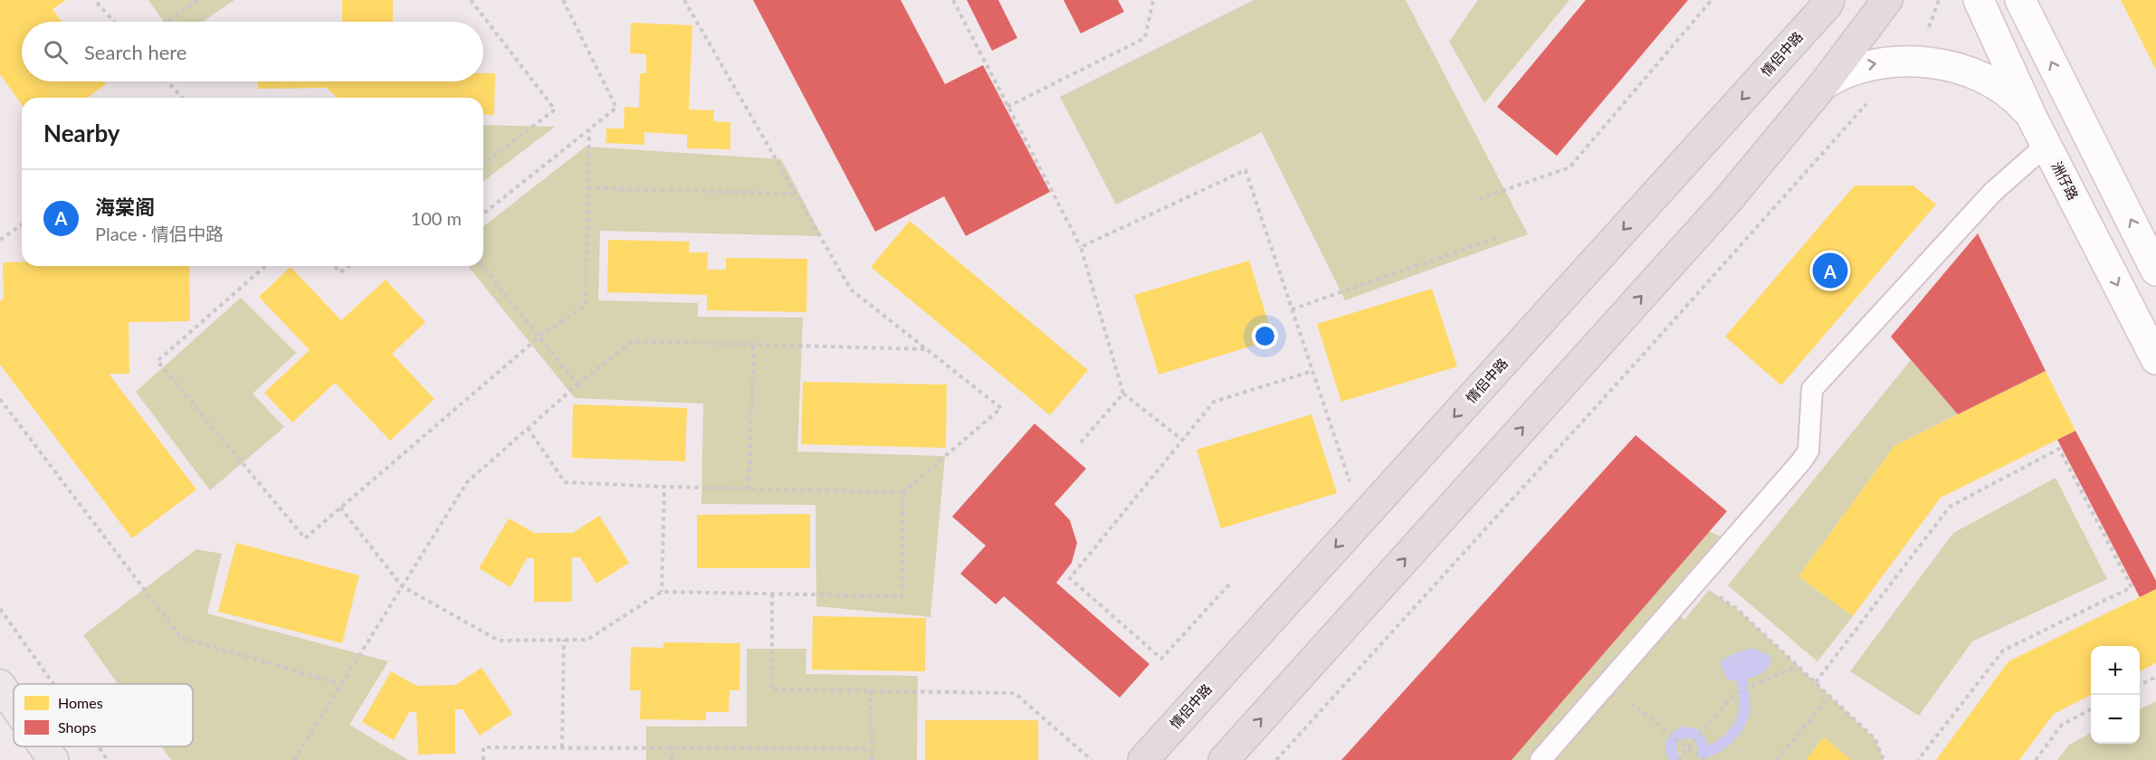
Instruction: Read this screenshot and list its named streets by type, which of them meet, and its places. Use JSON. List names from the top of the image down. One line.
{"streets":{"highway":["情侣中路"],"street":["洲仔路"]},"legend":["Homes","Shops"],"page":{"search":"Search here","heading":"Nearby","list":[{"mark":"A","name":"海棠阁","note":"Place · 情侣中路","value":"100 m"}],"pins":"A","map_buttons":["+","−"]}}
